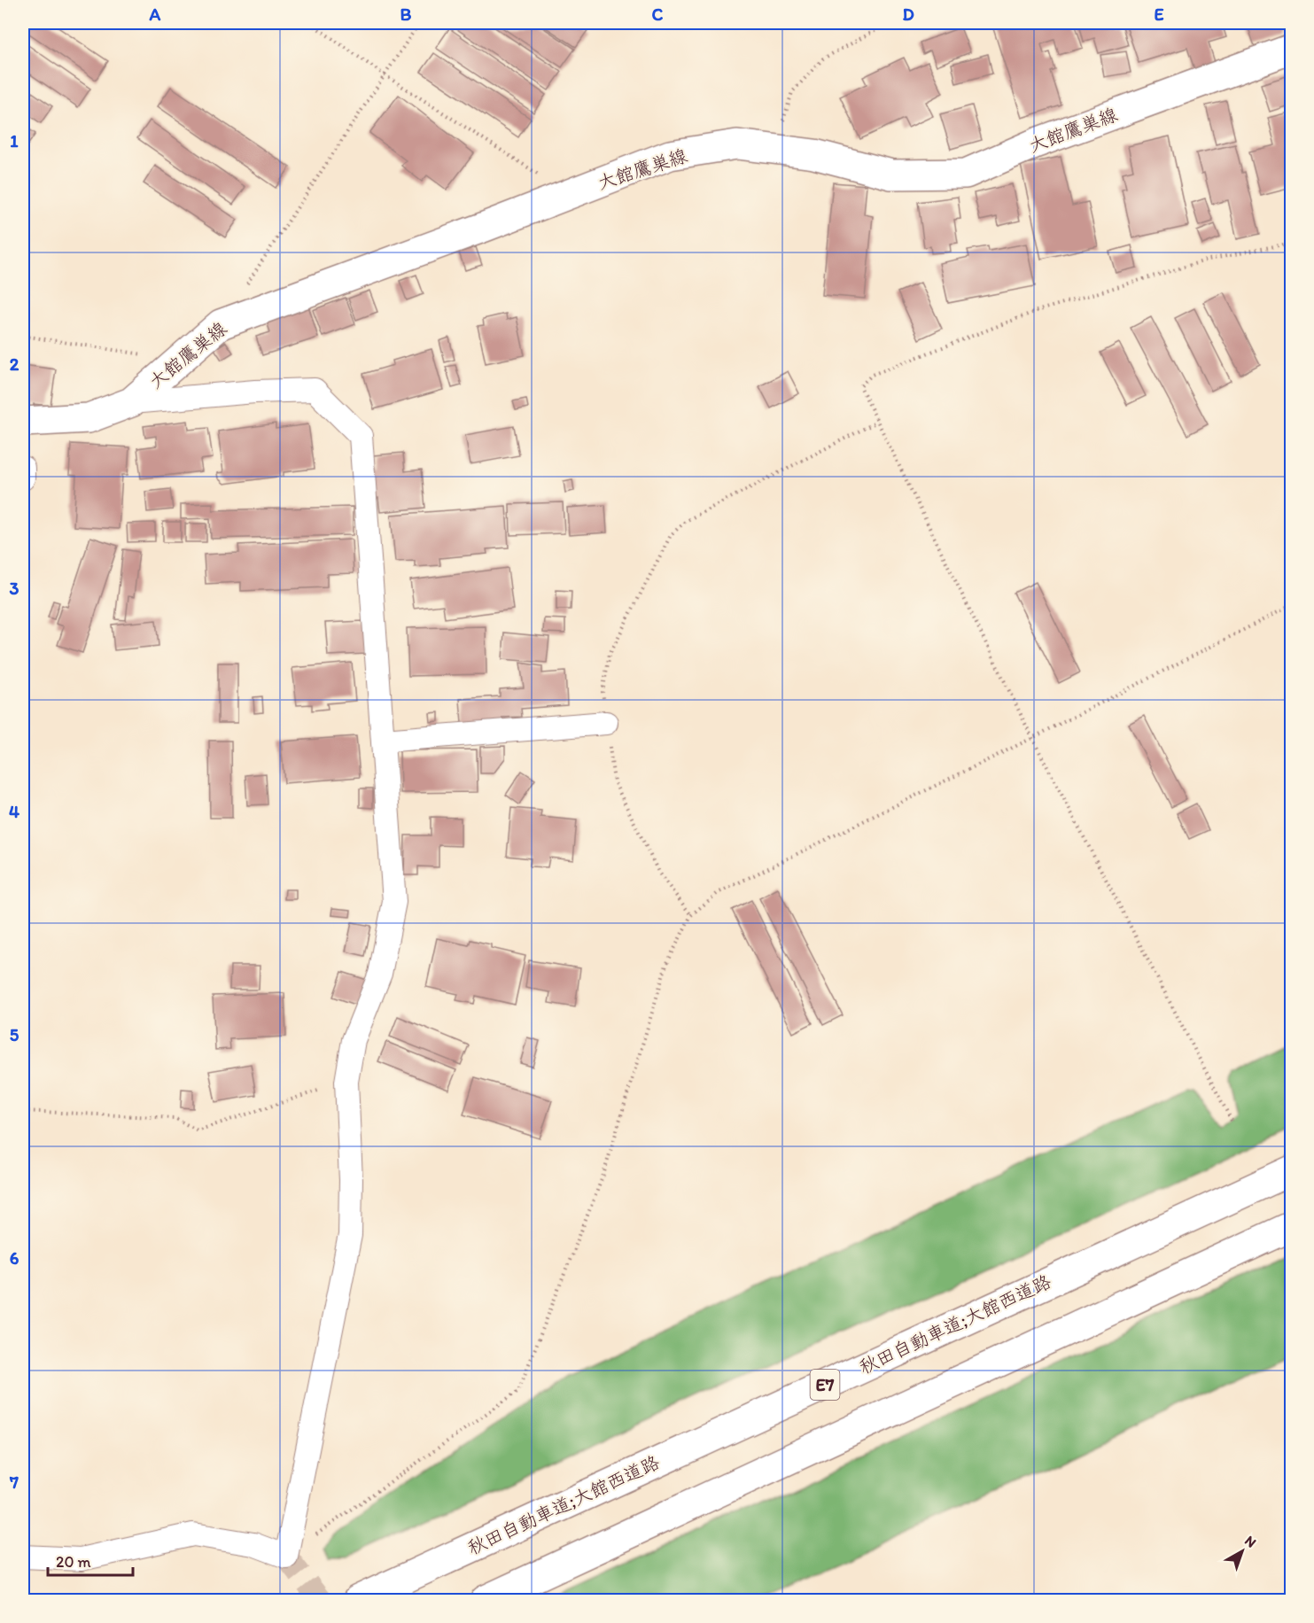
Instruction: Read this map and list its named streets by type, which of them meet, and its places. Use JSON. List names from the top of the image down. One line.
{"streets":{"main road":["大館鷹巣線","秋田自動車道;大館西道路","E7"]},"scale_bar":"20 m","north":"top right","grid":{"columns":["A","B","C","D","E"],"rows":["1","2","3","4","5","6","7"]}}
